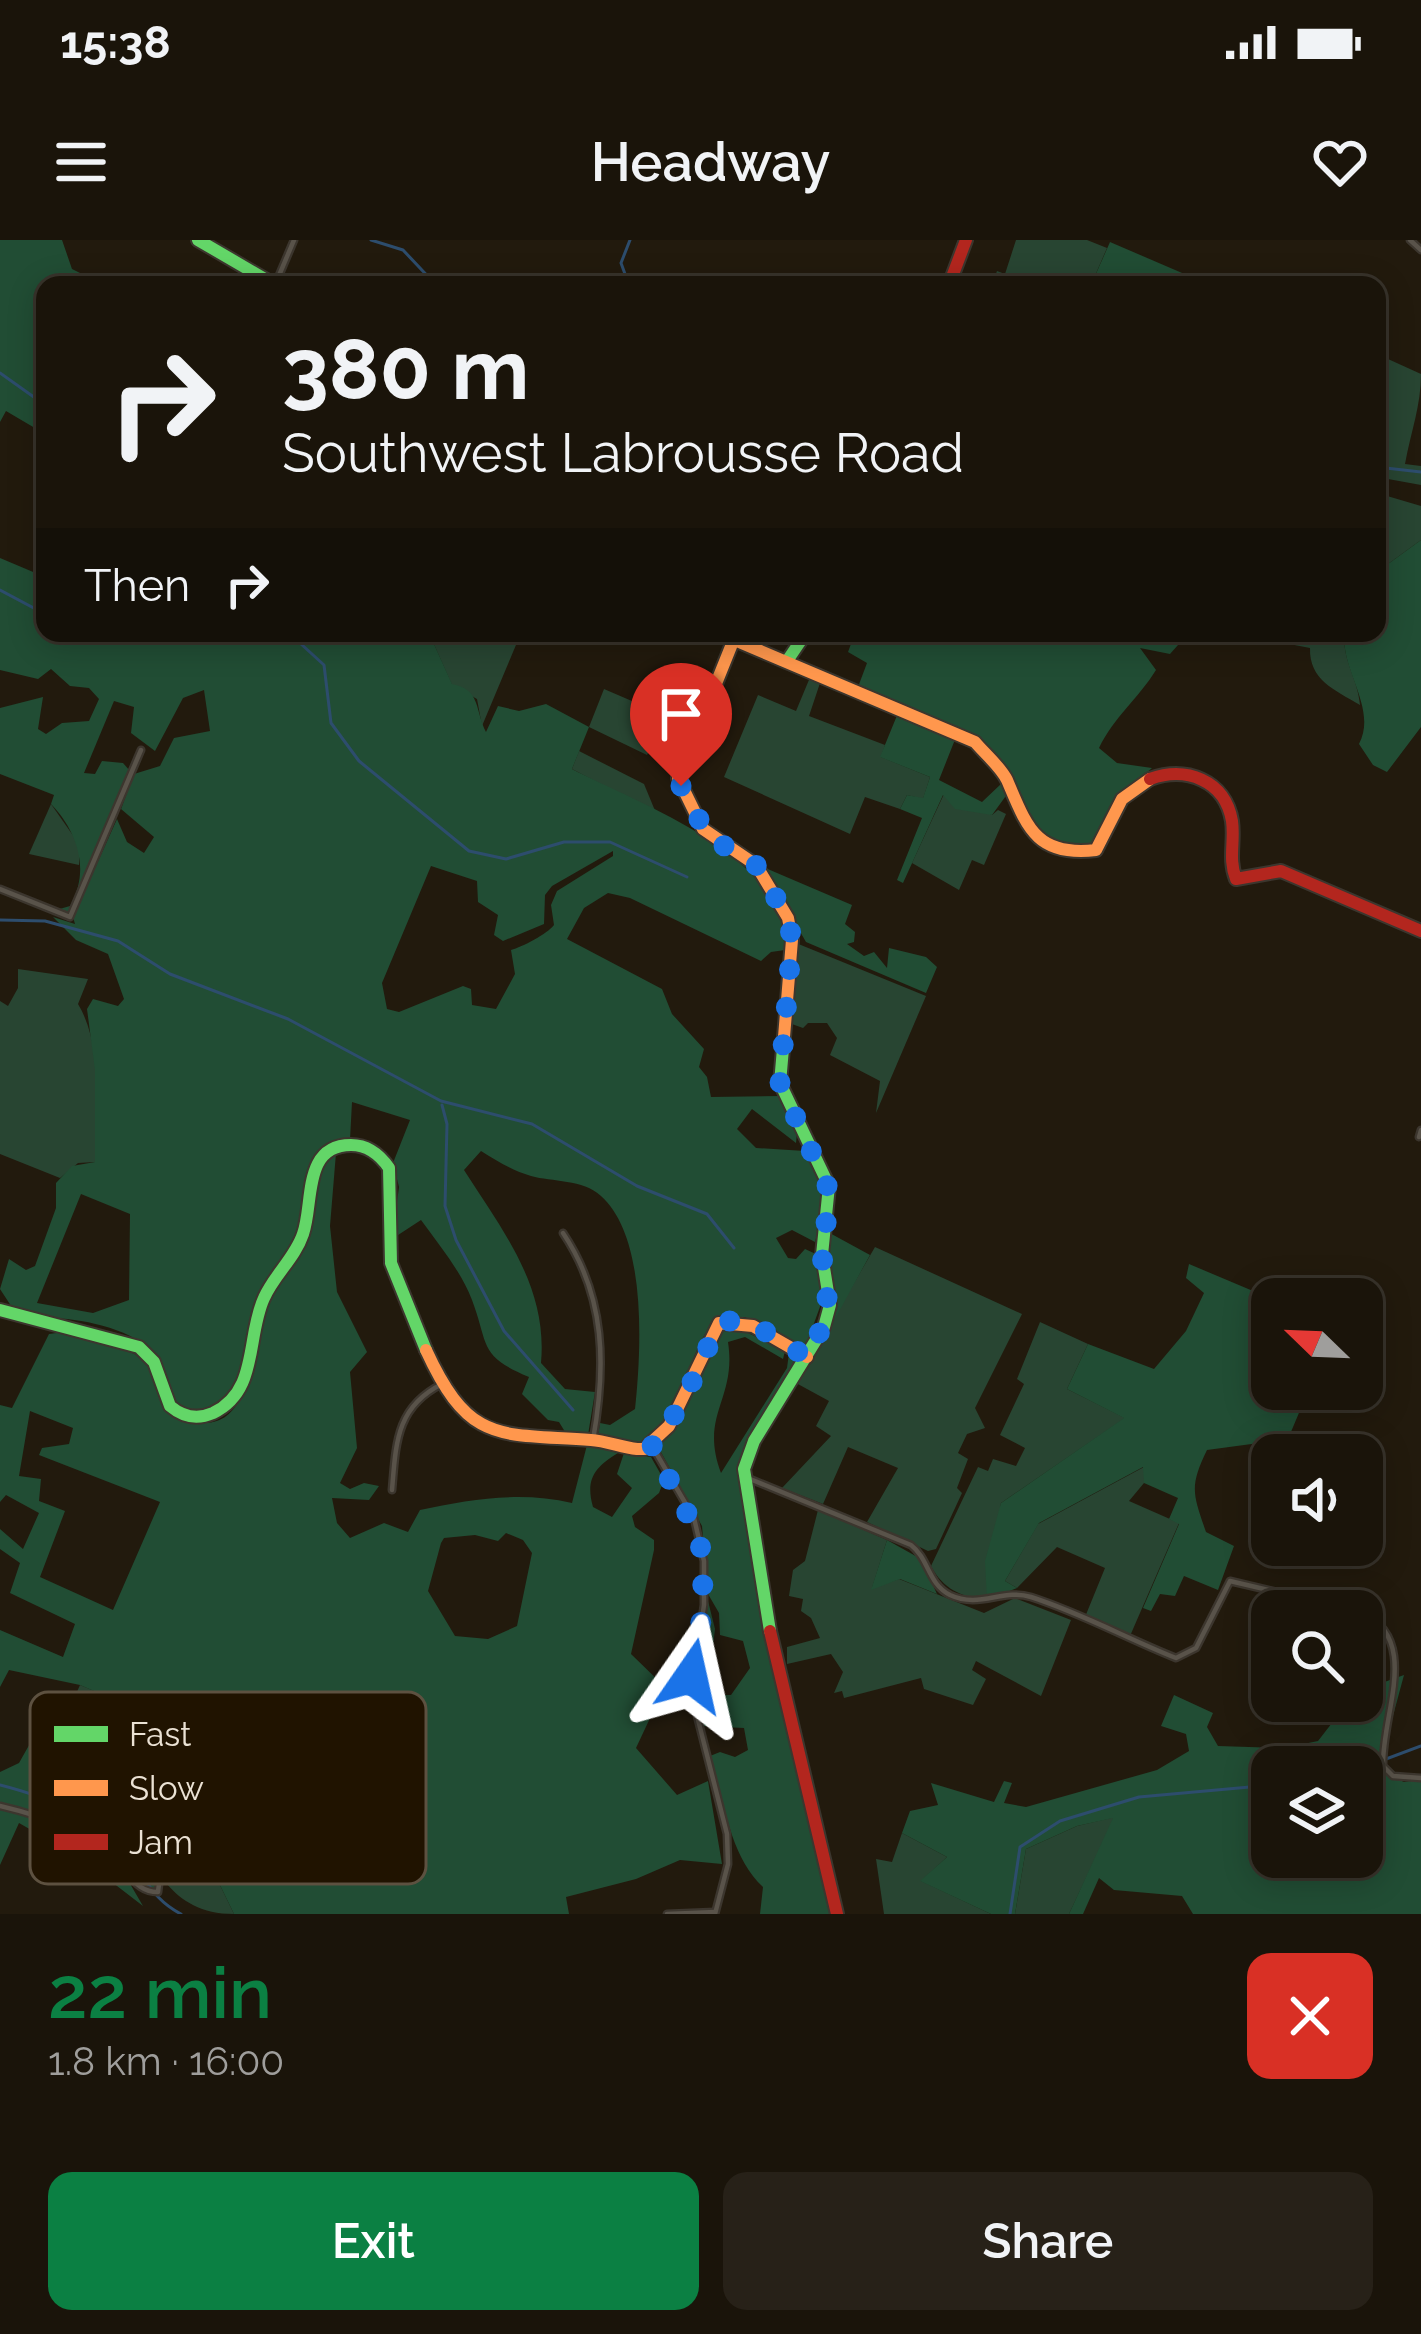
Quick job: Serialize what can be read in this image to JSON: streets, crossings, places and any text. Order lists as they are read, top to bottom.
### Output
{
  "legend": ["Fast", "Slow", "Jam"],
  "north": "top left",
  "page": {
    "status": "15:38",
    "header": "Headway",
    "turn": ["380 m", "Southwest Labrousse Road"],
    "then": "Then",
    "heading": ["22 min", "1.8 km · 16:00"],
    "buttons": ["Exit", "Share"]
  }
}
